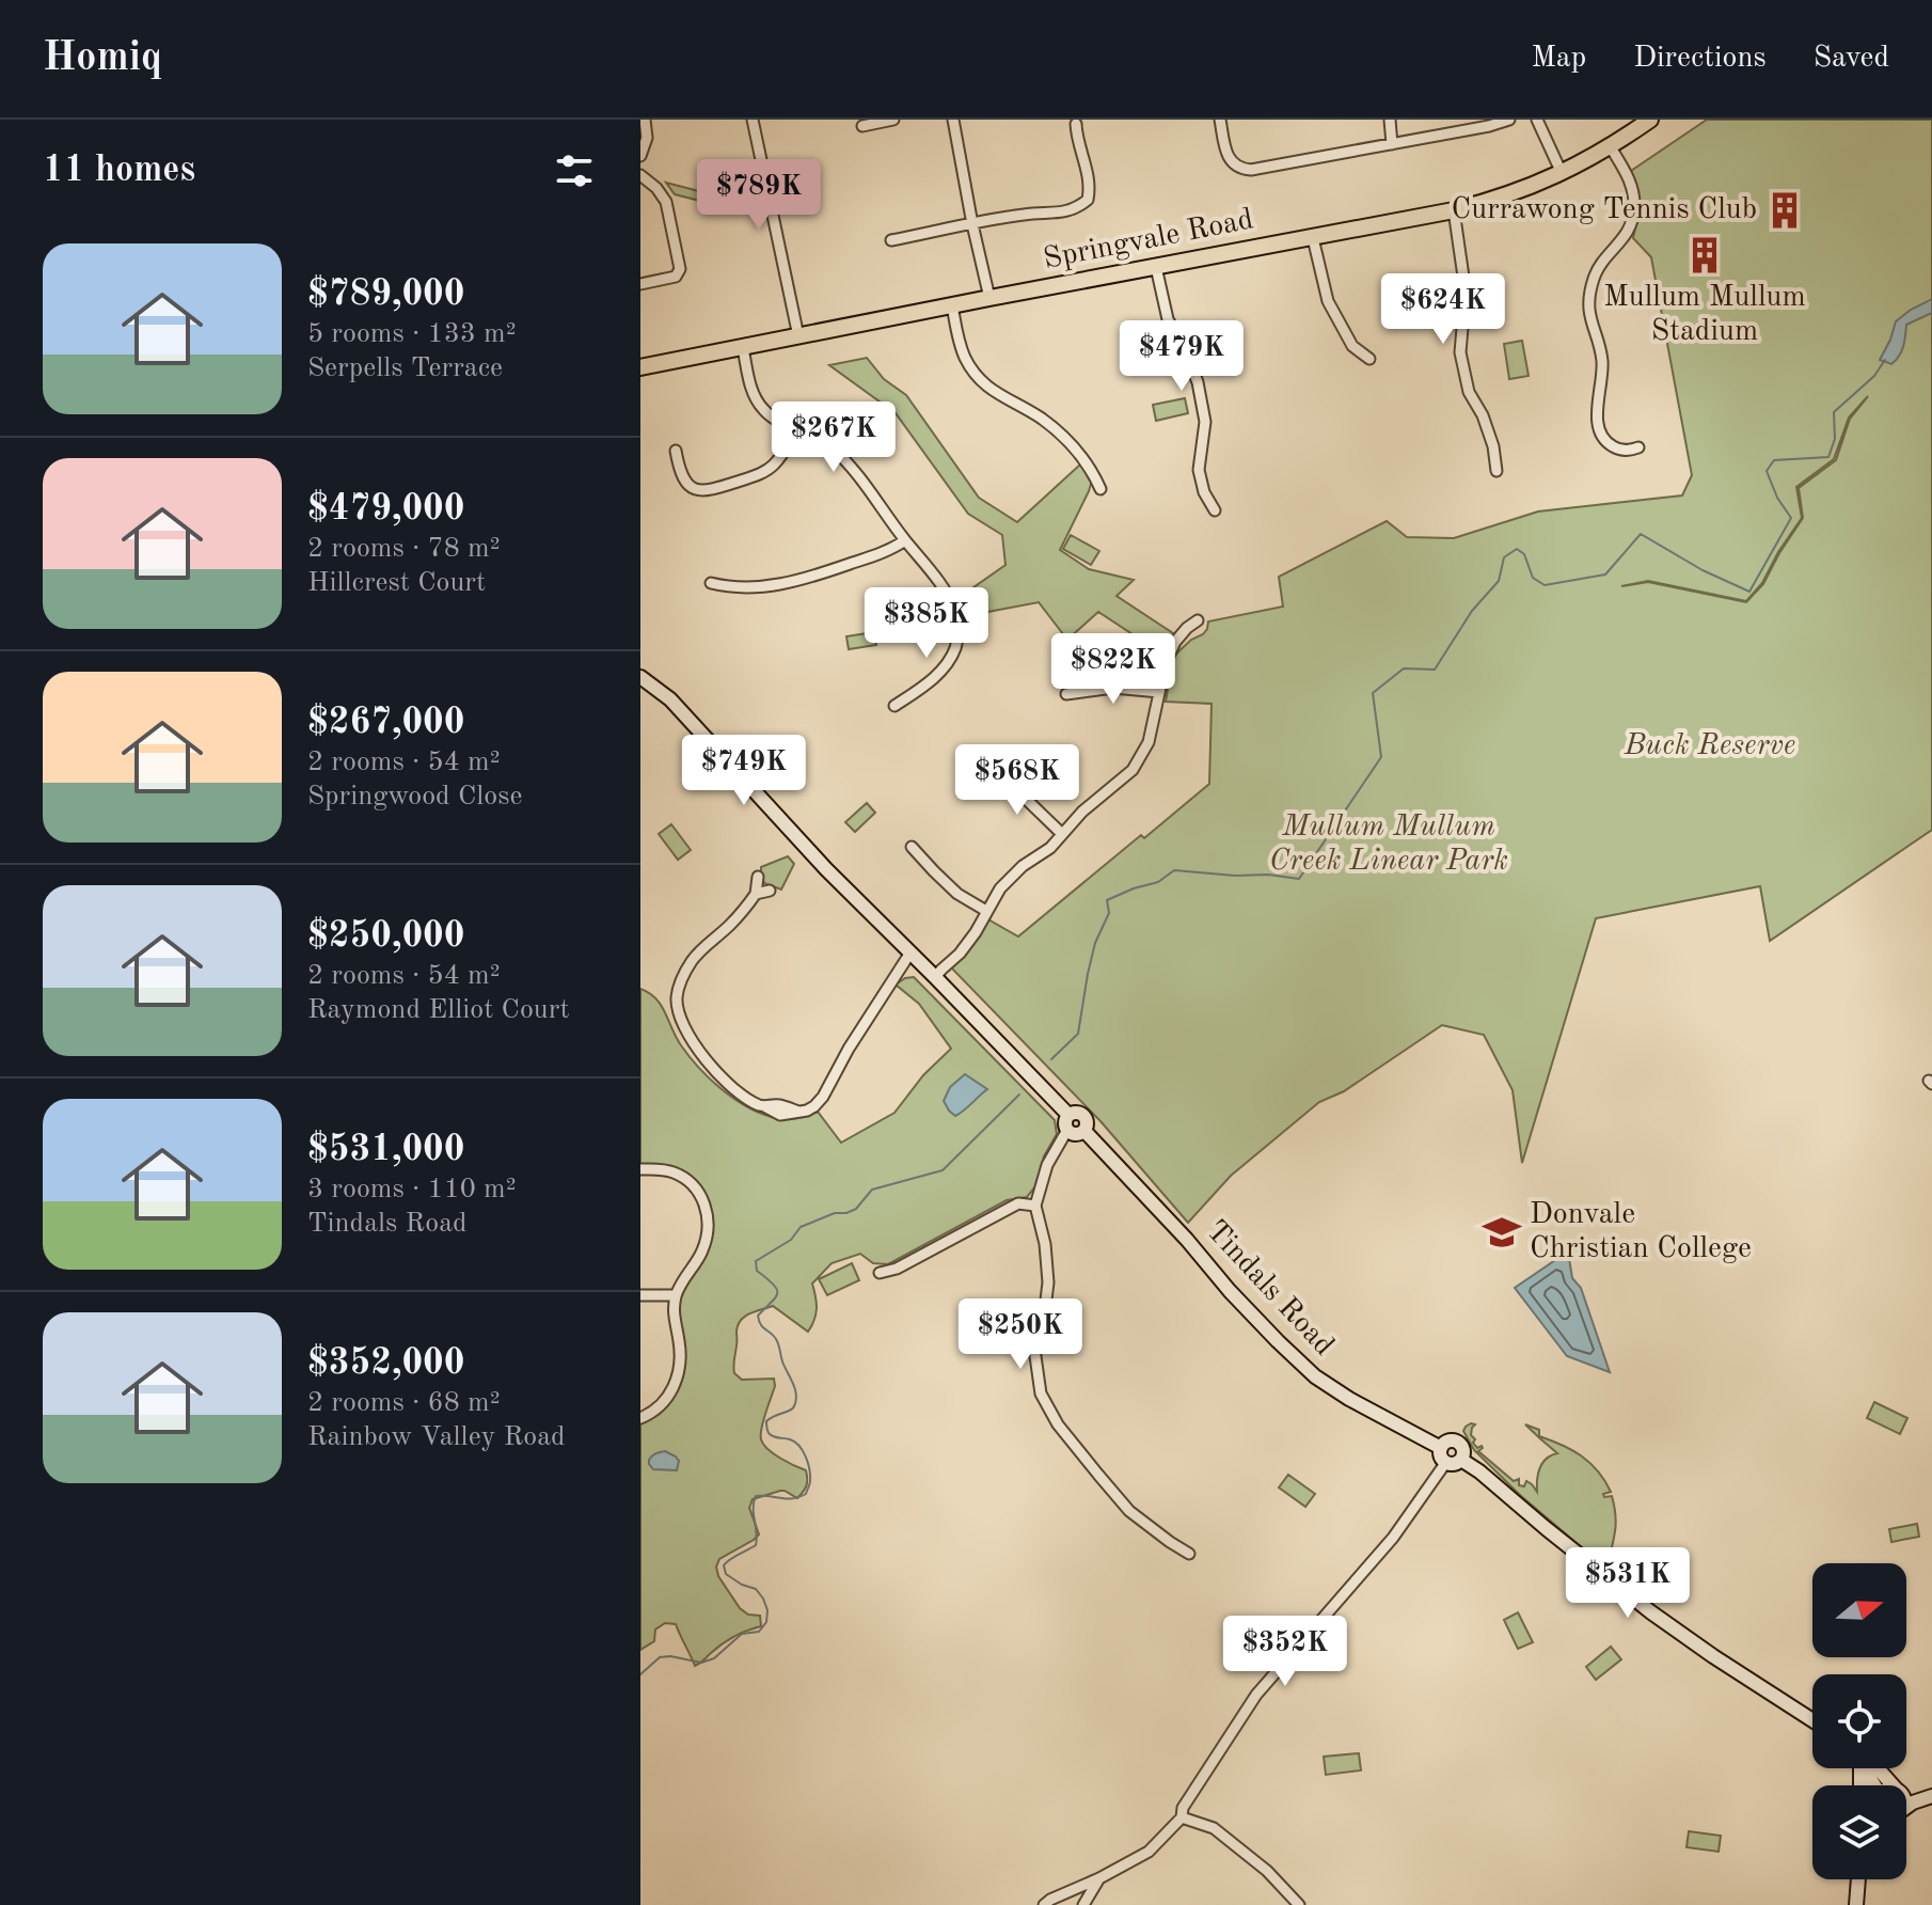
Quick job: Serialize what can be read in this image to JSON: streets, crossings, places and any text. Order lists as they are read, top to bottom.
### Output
{
  "streets": {
    "main road": ["Springvale Road", "Tindals Road"]
  },
  "parks": ["Buck Reserve", "Mullum Mullum Creek Linear Park"],
  "places": {
    "building": ["Currawong Tennis Club", "Mullum Mullum Stadium"],
    "school or university": ["Donvale Christian College"]
  },
  "north": "right",
  "page": {
    "header": "Homiq",
    "nav": ["Map", "Directions", "Saved"],
    "heading": "11 homes",
    "price": [
      "$789K",
      "$624K",
      "$479K",
      "$267K",
      "$385K",
      "$822K",
      "$749K",
      "$568K",
      "$250K",
      "$531K",
      "$352K"
    ],
    "list": [
      {
        "name": "$789,000",
        "note": "5 rooms · 133 m² · Serpells Terrace"
      },
      {
        "name": "$479,000",
        "note": "2 rooms · 78 m² · Hillcrest Court"
      },
      {
        "name": "$267,000",
        "note": "2 rooms · 54 m² · Springwood Close"
      },
      {
        "name": "$250,000",
        "note": "2 rooms · 54 m² · Raymond Elliot Court"
      },
      {
        "name": "$531,000",
        "note": "3 rooms · 110 m² · Tindals Road"
      },
      {
        "name": "$352,000",
        "note": "2 rooms · 68 m² · Rainbow Valley Road"
      }
    ]
  }
}
